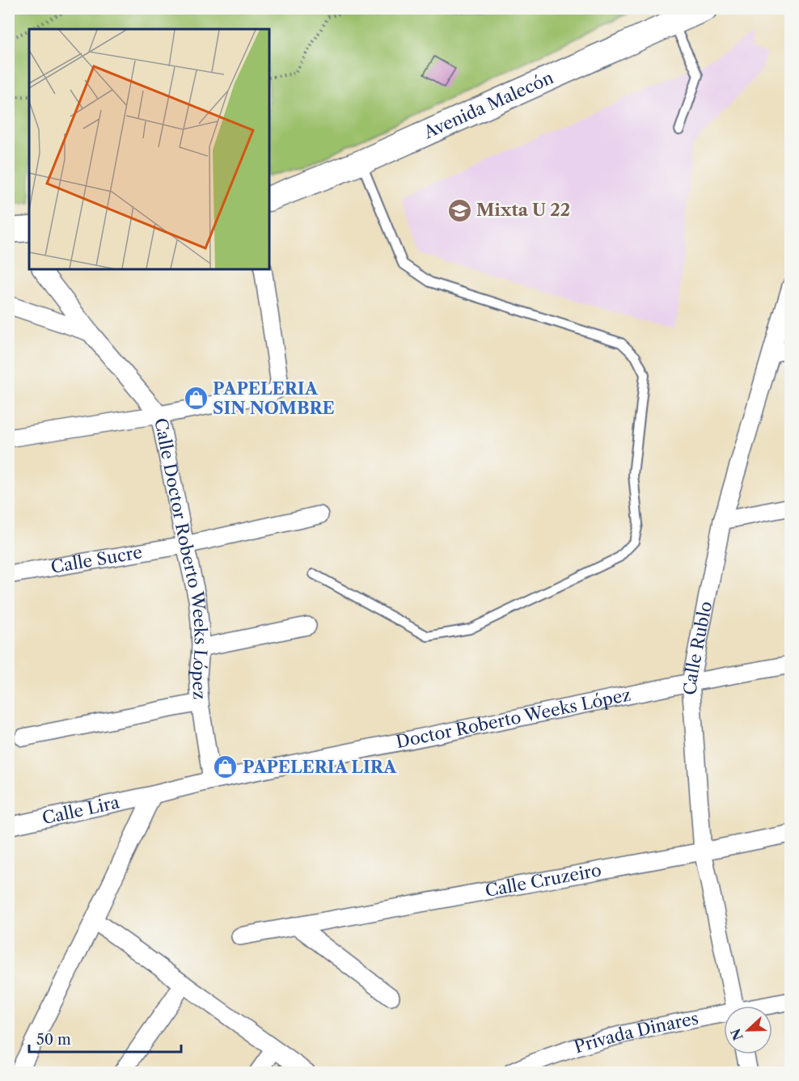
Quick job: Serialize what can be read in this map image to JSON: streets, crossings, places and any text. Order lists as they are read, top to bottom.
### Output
{
  "streets": {
    "main road": ["Avenida Malecón"],
    "street": [
      "Calle Doctor Roberto Weeks López",
      "Calle Sucre",
      "Calle Rublo",
      "Doctor Roberto Weeks López",
      "Calle Lira",
      "Calle Cruzeiro",
      "Privada Dinares"
    ]
  },
  "crossings": [
    ["Calle Doctor Roberto Weeks López", "Calle Sucre"],
    ["Calle Doctor Roberto Weeks López", "Doctor Roberto Weeks López"],
    ["Calle Rublo", "Doctor Roberto Weeks López"],
    ["Calle Rublo", "Calle Cruzeiro"],
    ["Doctor Roberto Weeks López", "Calle Lira"]
  ],
  "places": {
    "school or university": ["Mixta U 22"],
    "shop": ["PAPELERIA SIN NOMBRE", "PAPELERIA LIRA"]
  },
  "scale_bar": "50 m",
  "north": "left"
}
